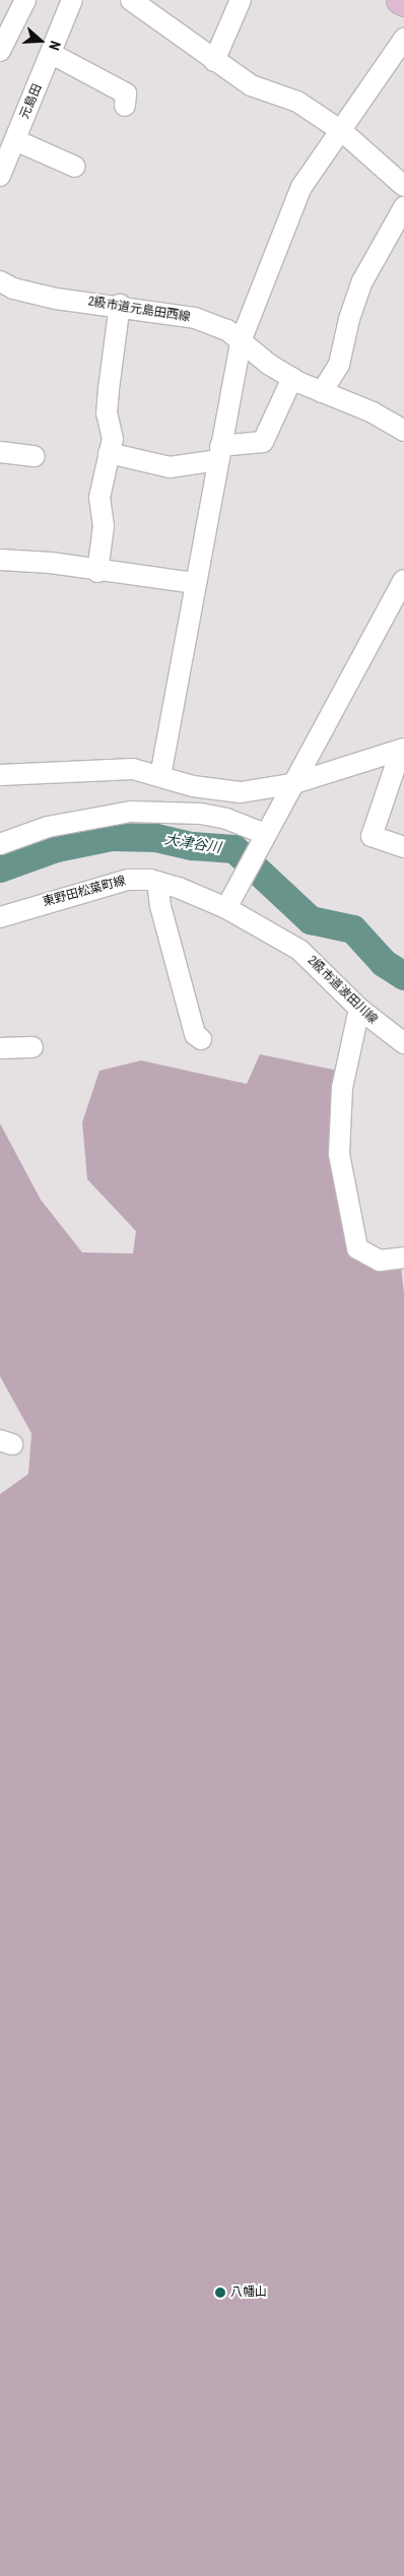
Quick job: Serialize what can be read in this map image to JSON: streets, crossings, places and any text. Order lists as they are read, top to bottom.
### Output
{
  "streets": {
    "street": [
      "元島田",
      "2級市道元島田西線",
      "東野田松葉町線",
      "2級市道波田川線"
    ]
  },
  "crossings": [
    ["東野田松葉町線", "2級市道波田川線"]
  ],
  "water": ["大津谷川"],
  "places": ["八幡山"],
  "north": "right"
}
